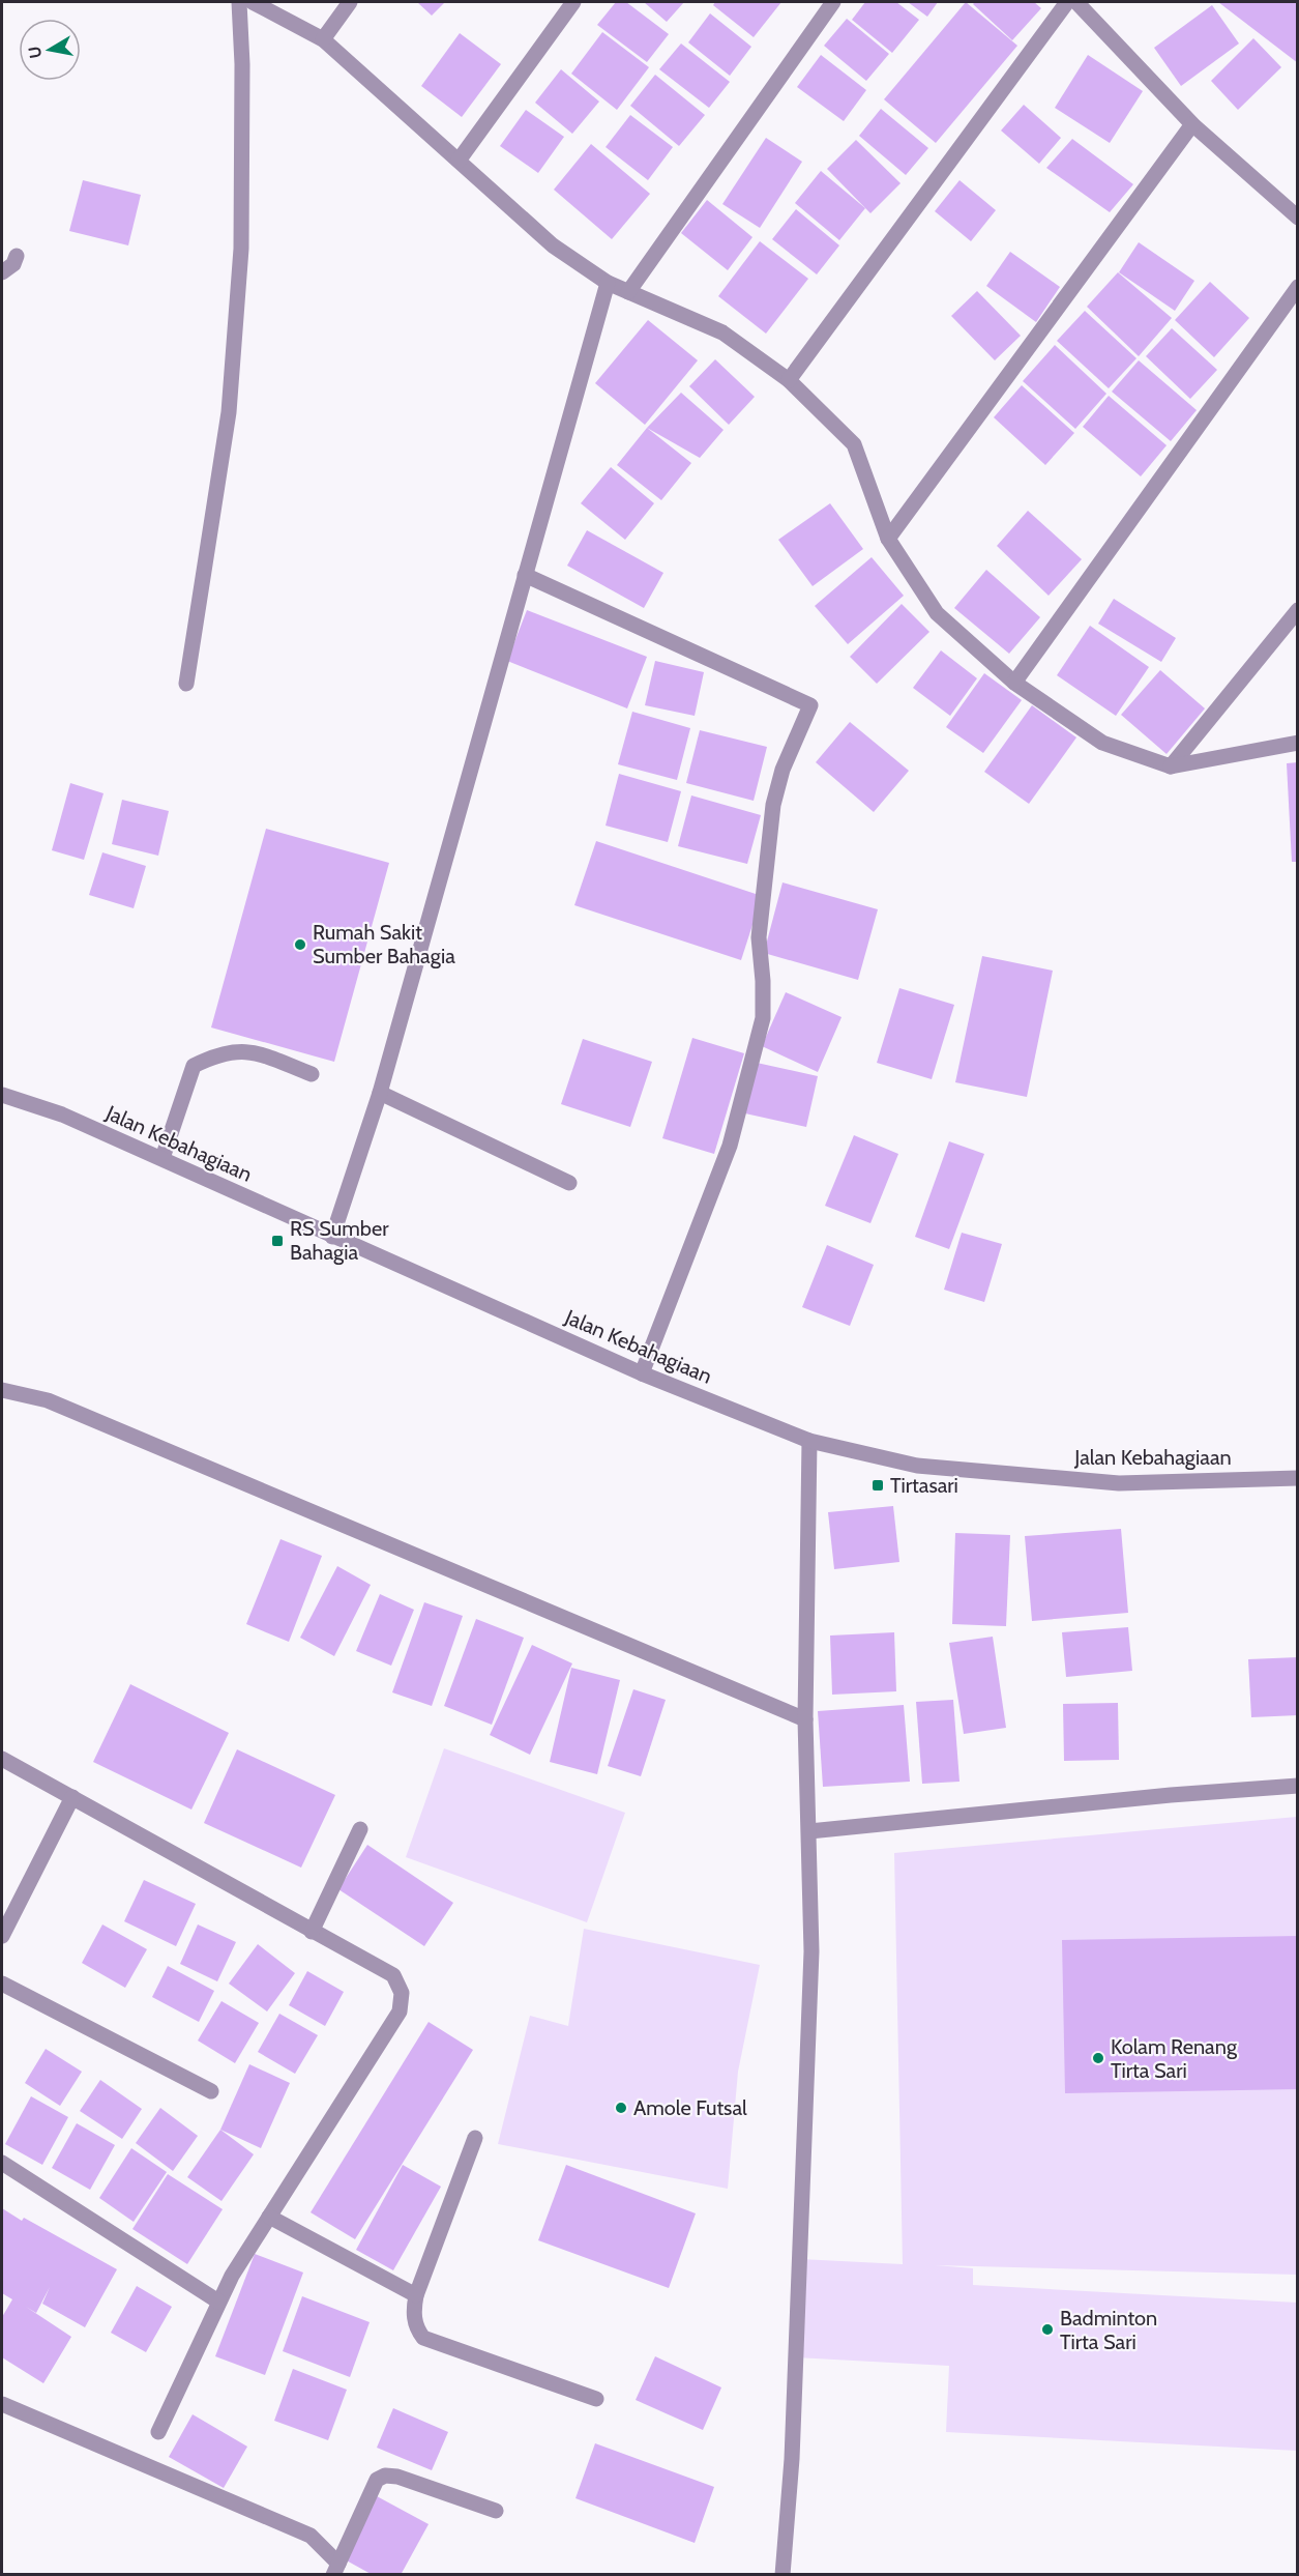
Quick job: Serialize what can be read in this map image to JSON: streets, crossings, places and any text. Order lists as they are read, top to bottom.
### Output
{
  "streets": {
    "street": ["Jalan Kebahagiaan"]
  },
  "places": {
    "other": [
      "Rumah Sakit Sumber Bahagia",
      "Kolam Renang Tirta Sari",
      "Amole Futsal",
      "Badminton Tirta Sari"
    ],
    "transit": ["RS Sumber Bahagia", "Tirtasari"]
  },
  "north": "left"
}
